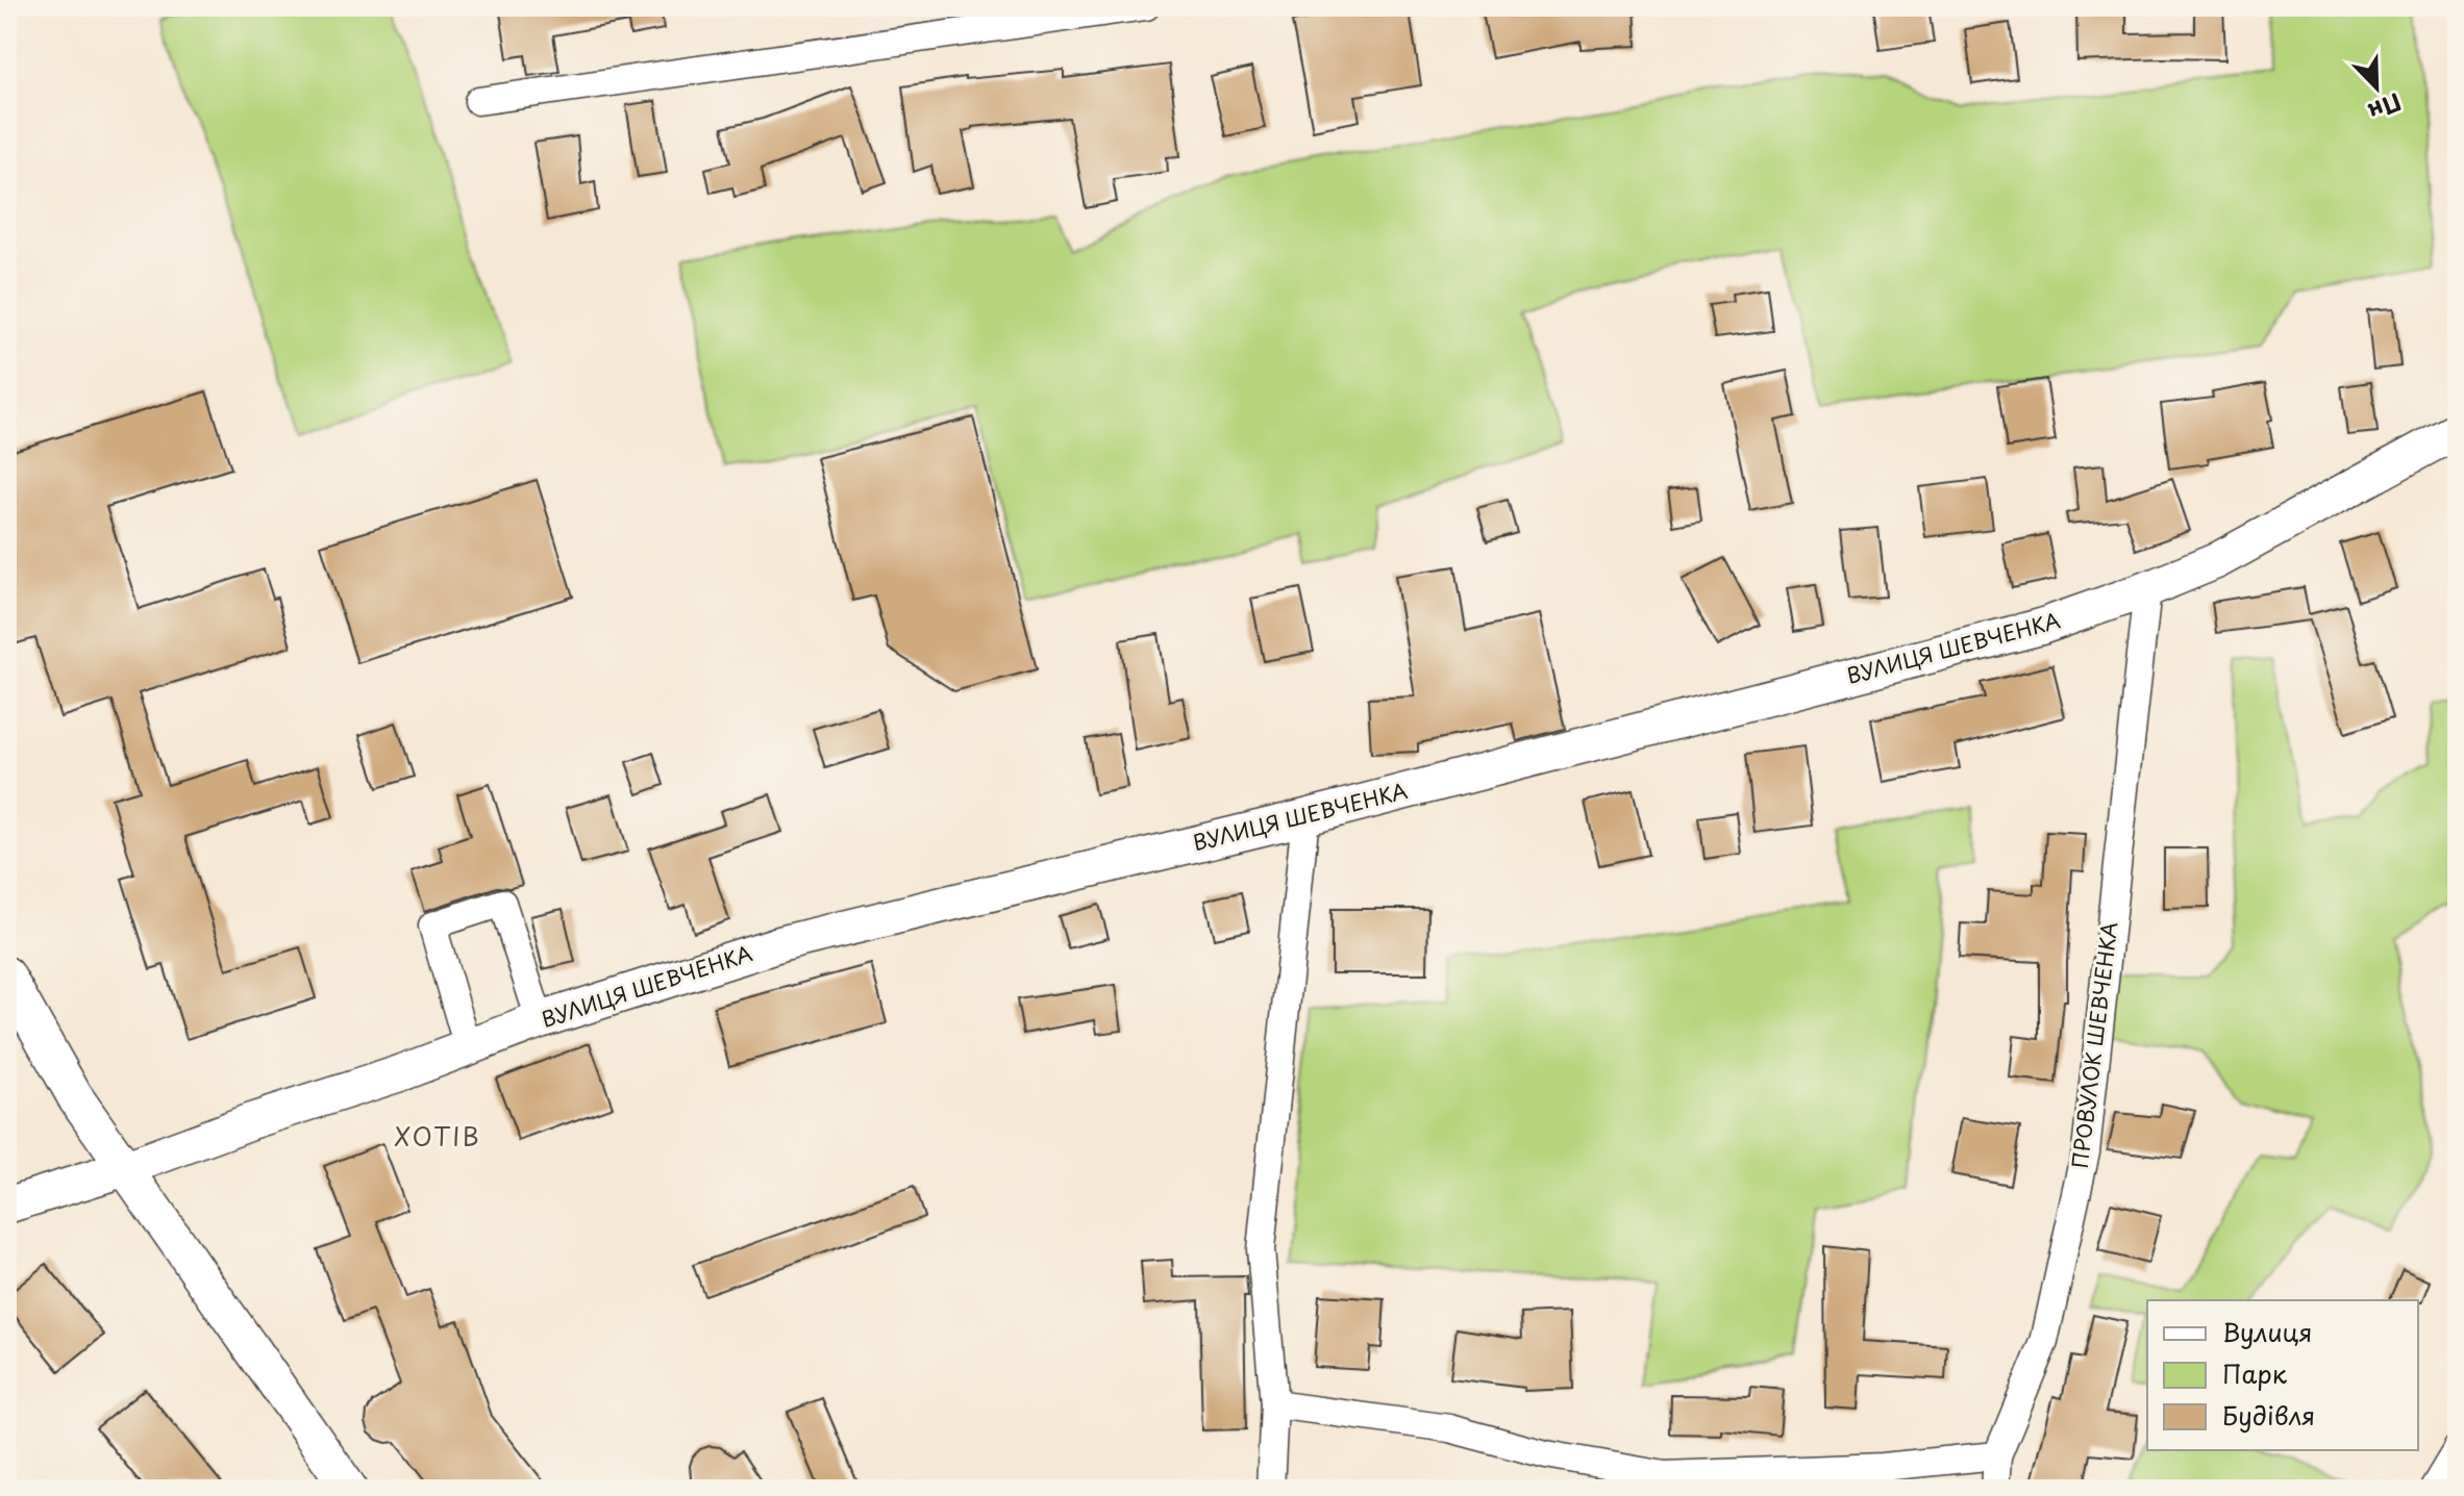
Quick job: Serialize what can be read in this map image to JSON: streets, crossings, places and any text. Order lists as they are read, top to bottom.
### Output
{
  "streets": {
    "street": ["ВУЛИЦЯ ШЕВЧЕНКА", "ПРОВУЛОК ШЕВЧЕНКА"]
  },
  "crossings": [
    ["ВУЛИЦЯ ШЕВЧЕНКА", "ПРОВУЛОК ШЕВЧЕНКА"]
  ],
  "districts": ["ХОТІВ"],
  "legend": ["Вулиця", "Парк", "Будівля"],
  "north": "bottom right"
}
